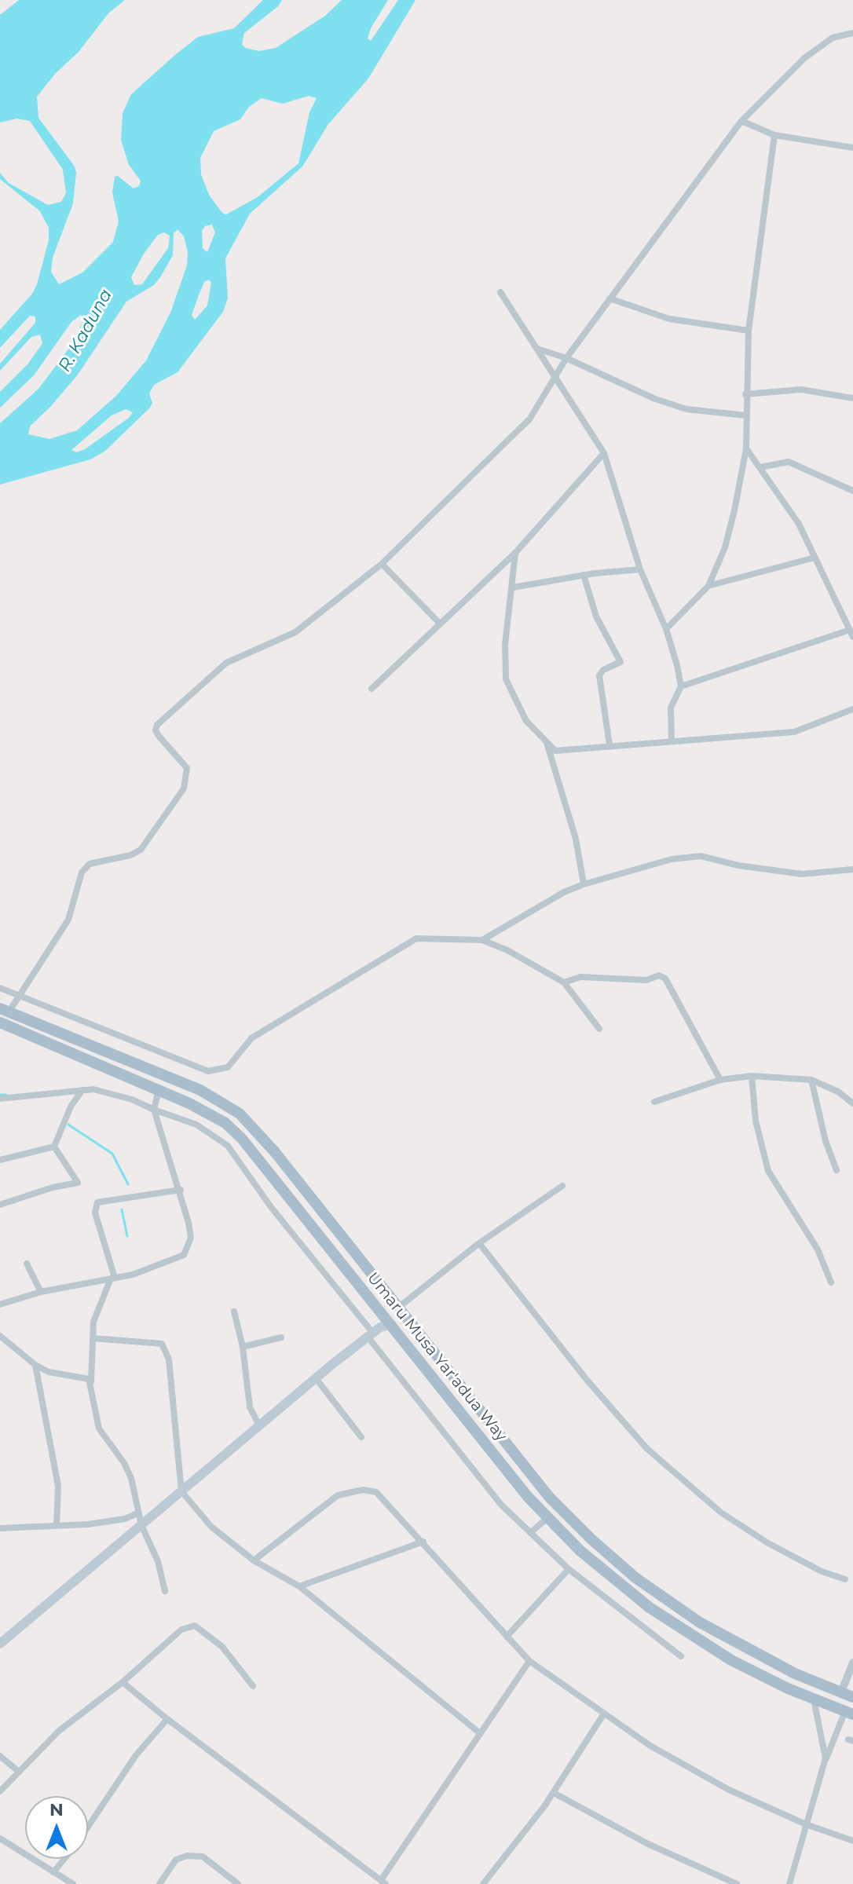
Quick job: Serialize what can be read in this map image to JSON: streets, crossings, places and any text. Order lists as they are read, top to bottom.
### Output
{
  "streets": {
    "main road": ["Umaru Musa Yar'adua Way"]
  },
  "water": ["R. Kaduna"],
  "north": "top"
}
